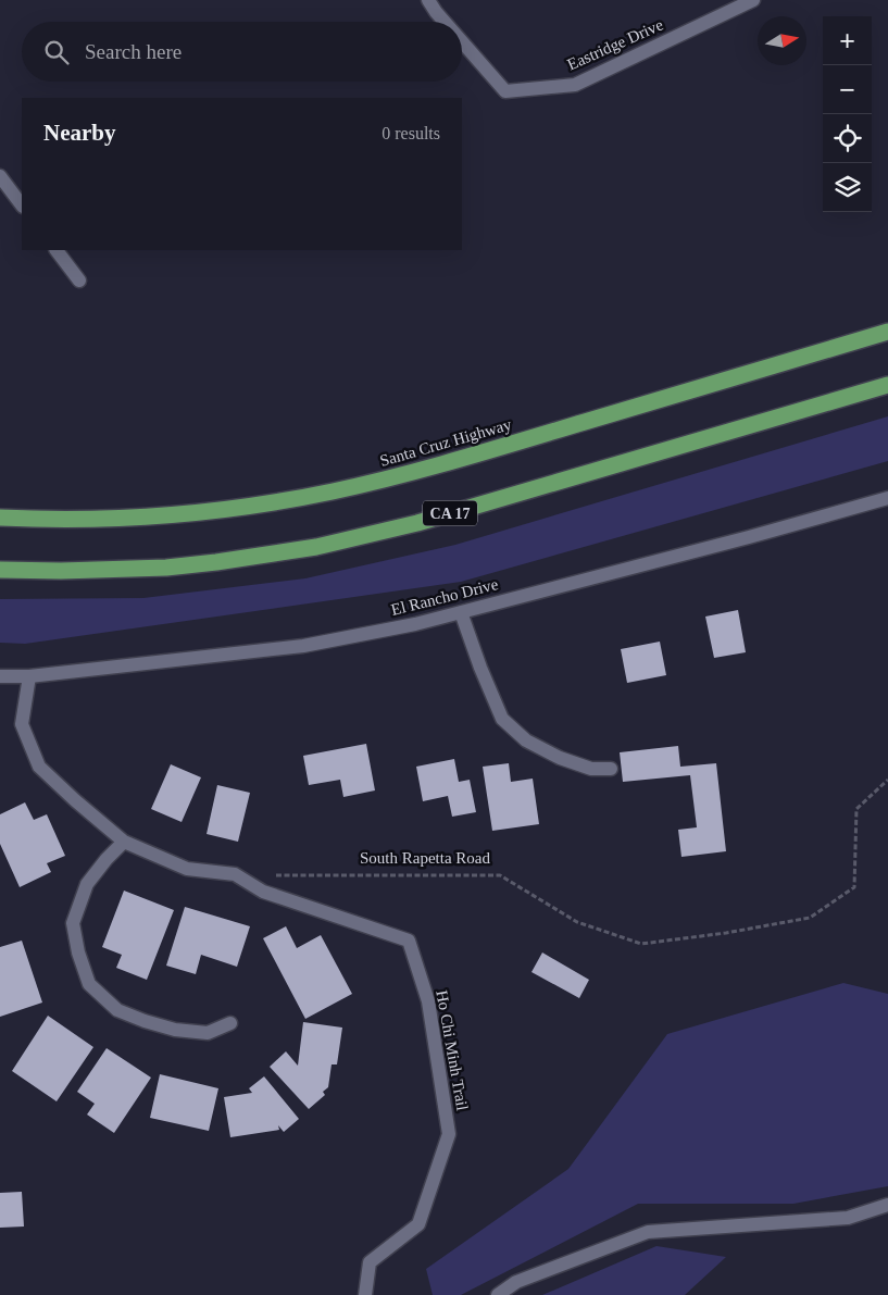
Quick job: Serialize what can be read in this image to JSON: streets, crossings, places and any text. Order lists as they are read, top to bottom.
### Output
{
  "streets": {
    "highway": ["Santa Cruz Highway", "CA 17"],
    "street": ["Eastridge Drive", "El Rancho Drive", "Ho Chi Minh Trail"],
    "path": ["South Rapetta Road"]
  },
  "crossings": [
    ["South Rapetta Road", "Ho Chi Minh Trail"]
  ],
  "north": "right",
  "page": {
    "map_buttons": ["+", "−"],
    "search": "Search here",
    "heading": ["Nearby", "0 results"]
  }
}
